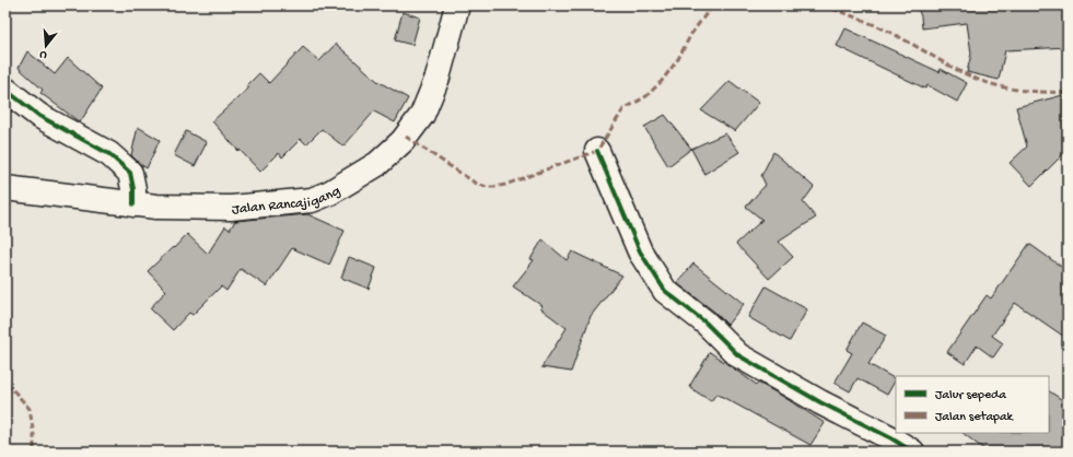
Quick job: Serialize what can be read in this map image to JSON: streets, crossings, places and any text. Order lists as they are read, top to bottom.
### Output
{
  "streets": {
    "street": ["Jalan Rancajigang"]
  },
  "legend": ["Jalur sepeda", "Jalan setapak"],
  "north": "bottom"
}
